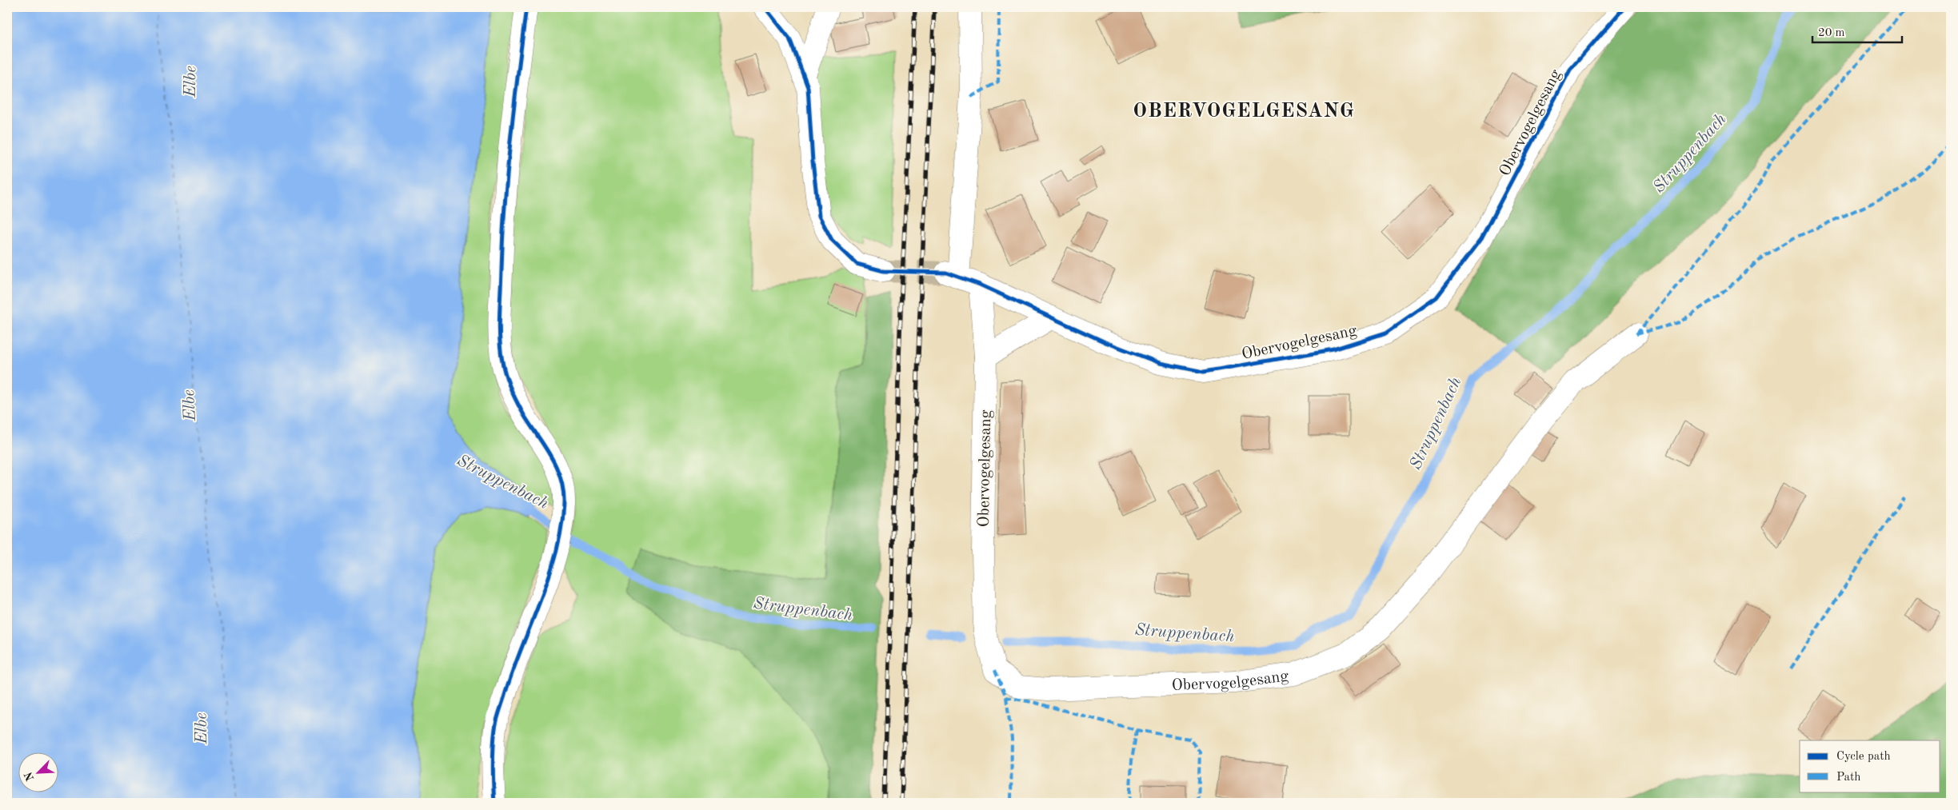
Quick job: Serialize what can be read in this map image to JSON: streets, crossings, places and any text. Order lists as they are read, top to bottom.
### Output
{
  "streets": {
    "street": ["Obervogelgesang"]
  },
  "districts": ["OBERVOGELGESANG"],
  "water": ["Elbe", "Struppenbach"],
  "legend": ["Cycle path", "Path"],
  "scale_bar": "20 m",
  "north": "bottom left"
}
